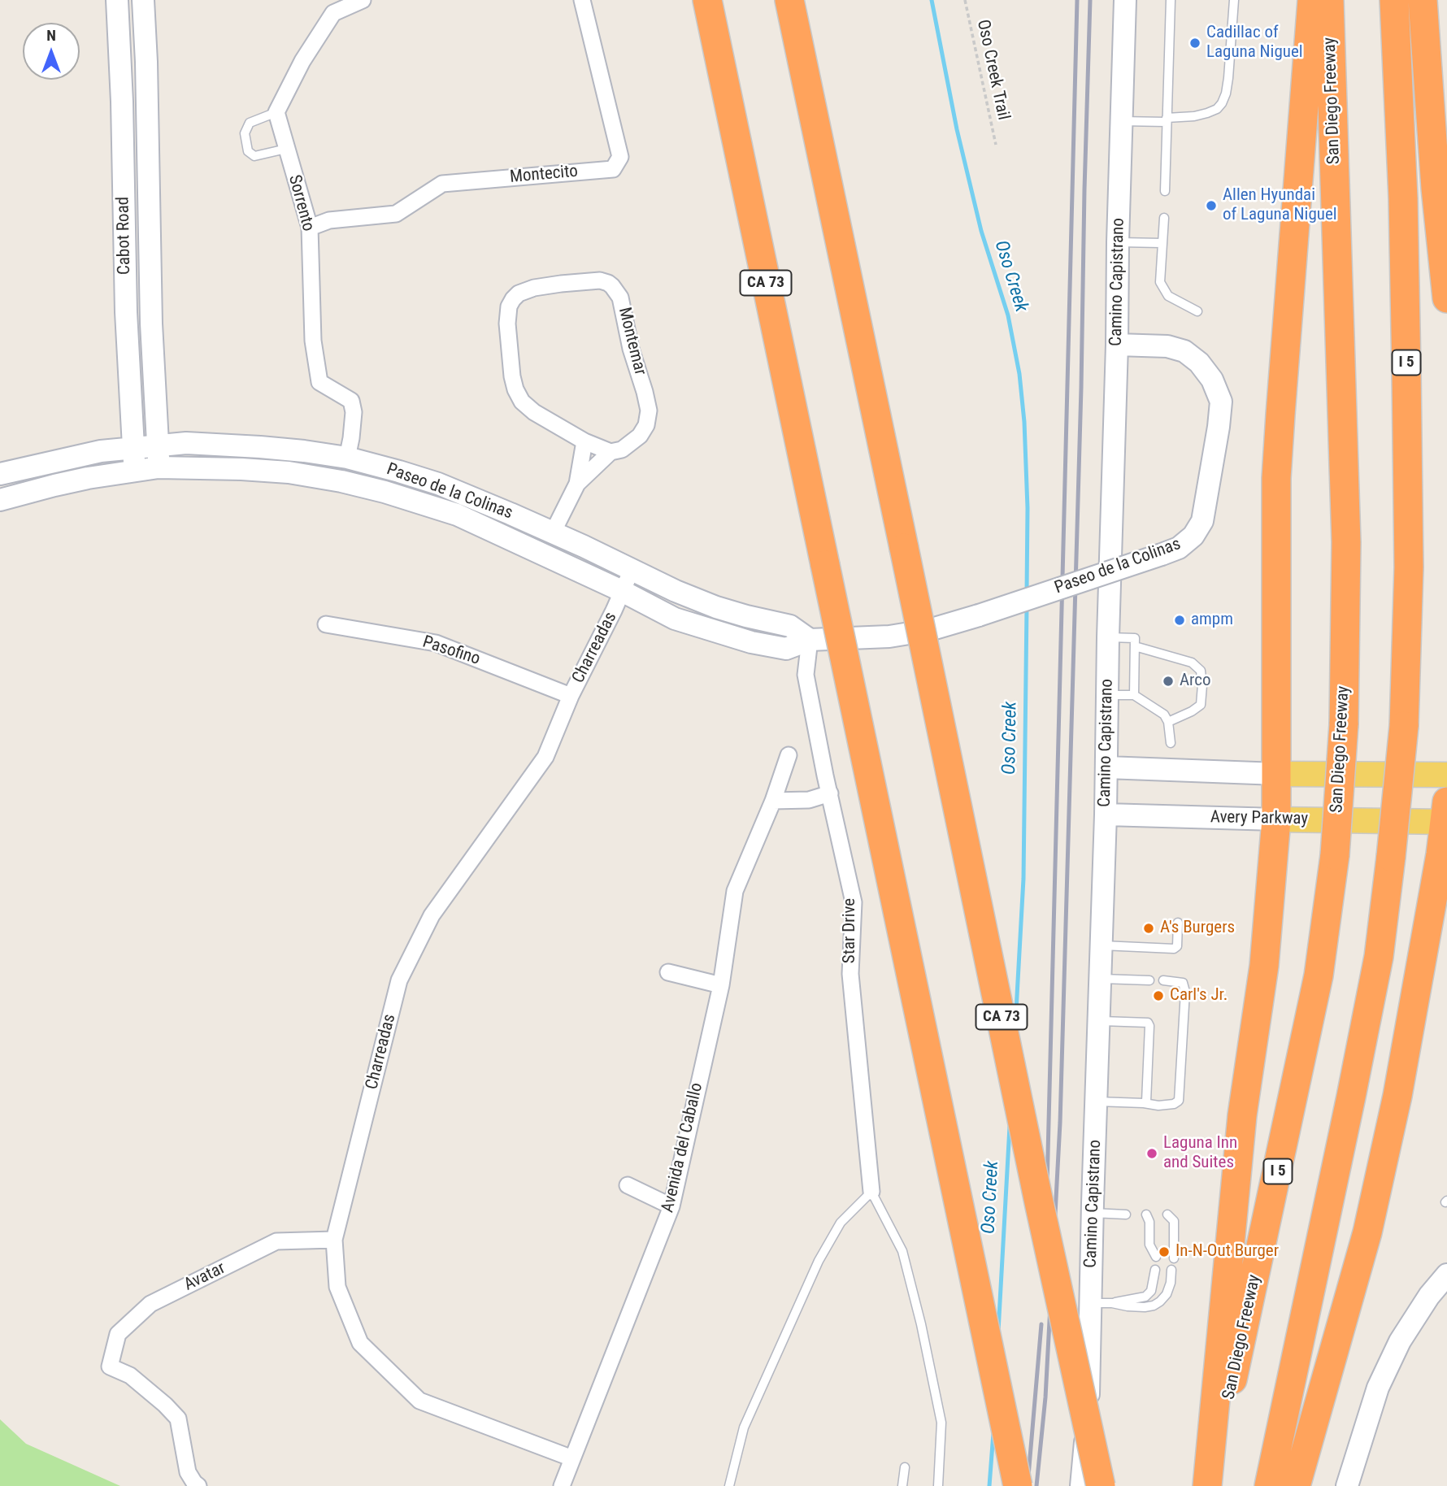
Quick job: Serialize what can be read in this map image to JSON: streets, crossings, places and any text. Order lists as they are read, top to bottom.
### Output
{
  "streets": {
    "highway": ["San Diego Freeway", "CA 73", "I 5"],
    "main road": [
      "Cabot Road",
      "Camino Capistrano",
      "Paseo de la Colinas",
      "Avery Parkway"
    ],
    "street": [
      "Montecito",
      "Sorrento",
      "Montemar",
      "Charreadas",
      "Pasofino",
      "Star Drive",
      "Avenida del Caballo",
      "Avatar"
    ],
    "path": ["Oso Creek Trail"]
  },
  "crossings": [
    ["Montecito", "Sorrento"],
    ["Sorrento", "Paseo de la Colinas"],
    ["Cabot Road", "Paseo de la Colinas"],
    ["Camino Capistrano", "Paseo de la Colinas"],
    ["Camino Capistrano", "Avery Parkway"],
    ["Paseo de la Colinas", "Charreadas"],
    ["Paseo de la Colinas", "Star Drive"],
    ["Charreadas", "Pasofino"],
    ["Charreadas", "Avenida del Caballo"],
    ["Charreadas", "Avatar"]
  ],
  "water": ["Oso Creek"],
  "places": [
    "Cadillac of Laguna Niguel",
    "Allen Hyundai of Laguna Niguel",
    "ampm",
    "Arco",
    "A's Burgers",
    "Carl's Jr.",
    "Laguna Inn and Suites",
    "In-N-Out Burger"
  ],
  "north": "top"
}
